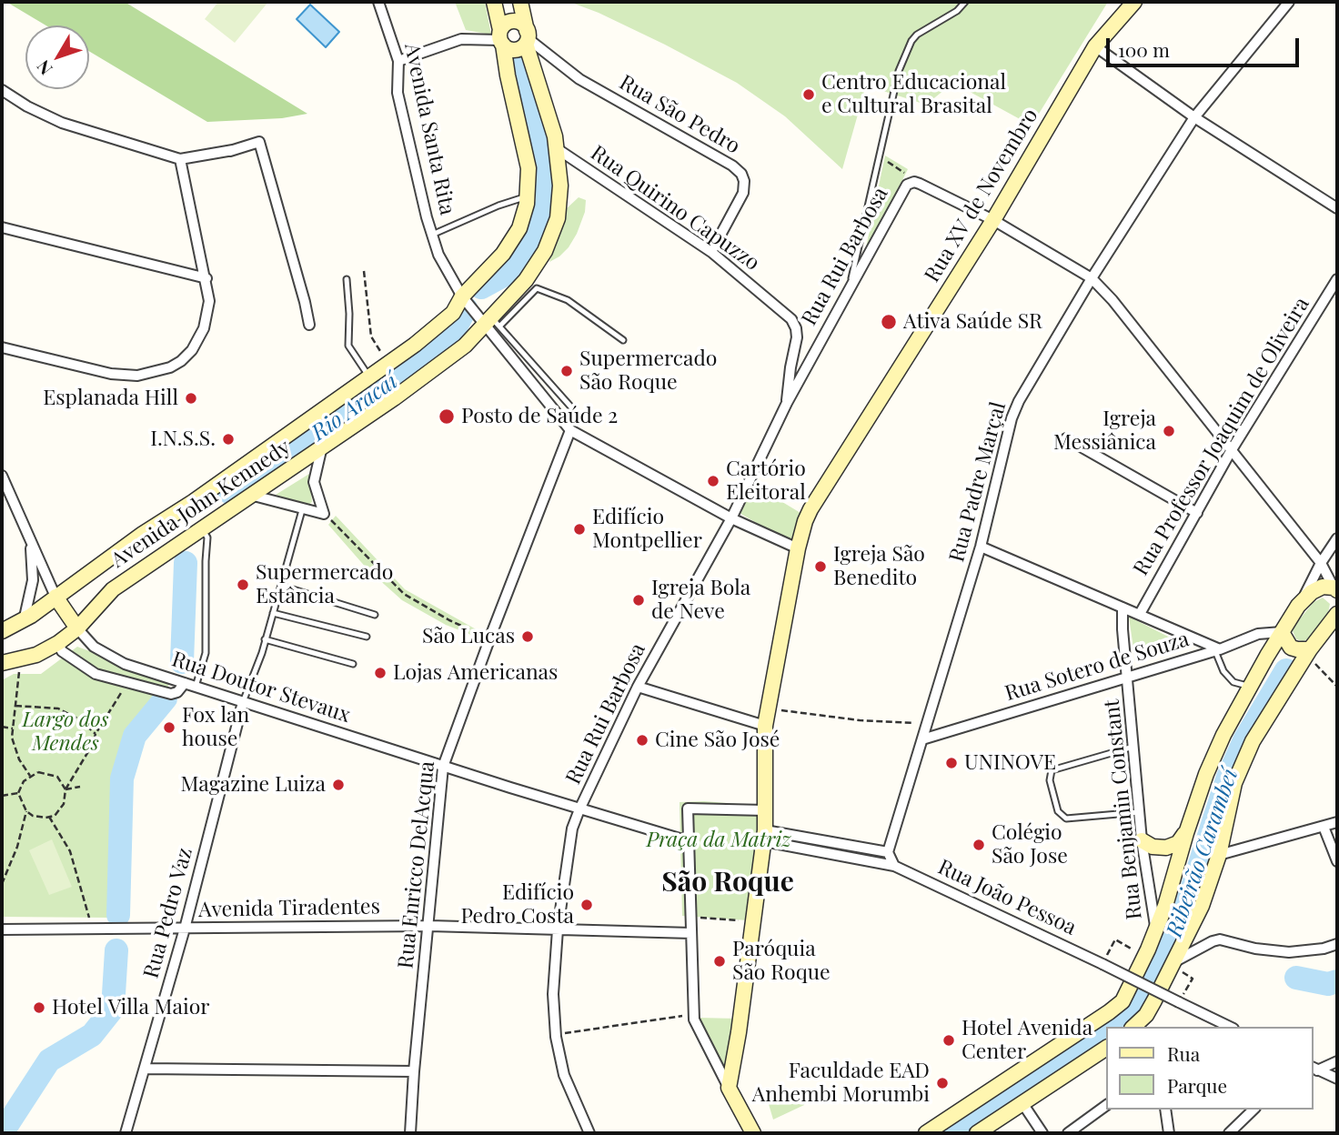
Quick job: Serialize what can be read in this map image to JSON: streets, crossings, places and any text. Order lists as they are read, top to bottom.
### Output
{
  "streets": {
    "main road": ["Rua XV de Novembro", "Avenida John Kennedy"],
    "street": [
      "Rua São Pedro",
      "Avenida Santa Rita",
      "Rua Quirino Capuzzo",
      "Rua Rui Barbosa",
      "Rua Professor Joaquim de Oliveira",
      "Rua Padre Marçal",
      "Rua Sotero de Souza",
      "Rua Doutor Stevaux",
      "Rua Benjamin Constant",
      "Rua Enricco DelAcqua",
      "Rua João Pessoa",
      "Avenida Tiradentes",
      "Rua Pedro Vaz"
    ]
  },
  "crossings": [
    ["Rua São Pedro", "Rua Quirino Capuzzo"],
    ["Rua São Pedro", "Avenida John Kennedy"],
    ["Avenida Santa Rita", "Avenida John Kennedy"],
    ["Avenida Santa Rita", "Rua Enricco DelAcqua"],
    ["Rua XV de Novembro", "Rua João Pessoa"],
    ["Rua Quirino Capuzzo", "Rua Rui Barbosa"],
    ["Rua Quirino Capuzzo", "Avenida John Kennedy"],
    ["Rua Rui Barbosa", "Rua Doutor Stevaux"],
    ["Rua Rui Barbosa", "Avenida Tiradentes"],
    ["Rua Padre Marçal", "Rua Sotero de Souza"],
    ["Avenida John Kennedy", "Rua Doutor Stevaux"],
    ["Rua Sotero de Souza", "Rua Benjamin Constant"],
    ["Rua Doutor Stevaux", "Rua Enricco DelAcqua"],
    ["Rua Doutor Stevaux", "Rua Pedro Vaz"],
    ["Rua Enricco DelAcqua", "Avenida Tiradentes"],
    ["Avenida Tiradentes", "Rua Pedro Vaz"]
  ],
  "districts": ["São Roque"],
  "water": ["Rio Aracaí", "Ribeirão Carambeí"],
  "parks": ["Largo dos Mendes", "Praça da Matriz"],
  "places": [
    "Centro Educacional e Cultural Brasital",
    "Ativa Saúde SR",
    "Supermercado São Roque",
    "Esplanada Hill",
    "Posto de Saúde 2",
    "Igreja Messiânica",
    "I.N.S.S.",
    "Cartório Eleitoral",
    "Edifício Montpellier",
    "Igreja São Benedito",
    "Supermercado Estância",
    "Igreja Bola de Neve",
    "São Lucas",
    "Lojas Americanas",
    "Fox lan house",
    "Cine São José",
    "UNINOVE",
    "Magazine Luiza",
    "Colégio São Jose",
    "Edifício Pedro Costa",
    "Paróquia São Roque",
    "Hotel Villa Maior",
    "Hotel Avenida Center",
    "Faculdade EAD Anhembi Morumbi"
  ],
  "legend": ["Rua", "Parque"],
  "scale_bar": "100 m",
  "north": "bottom left"
}
